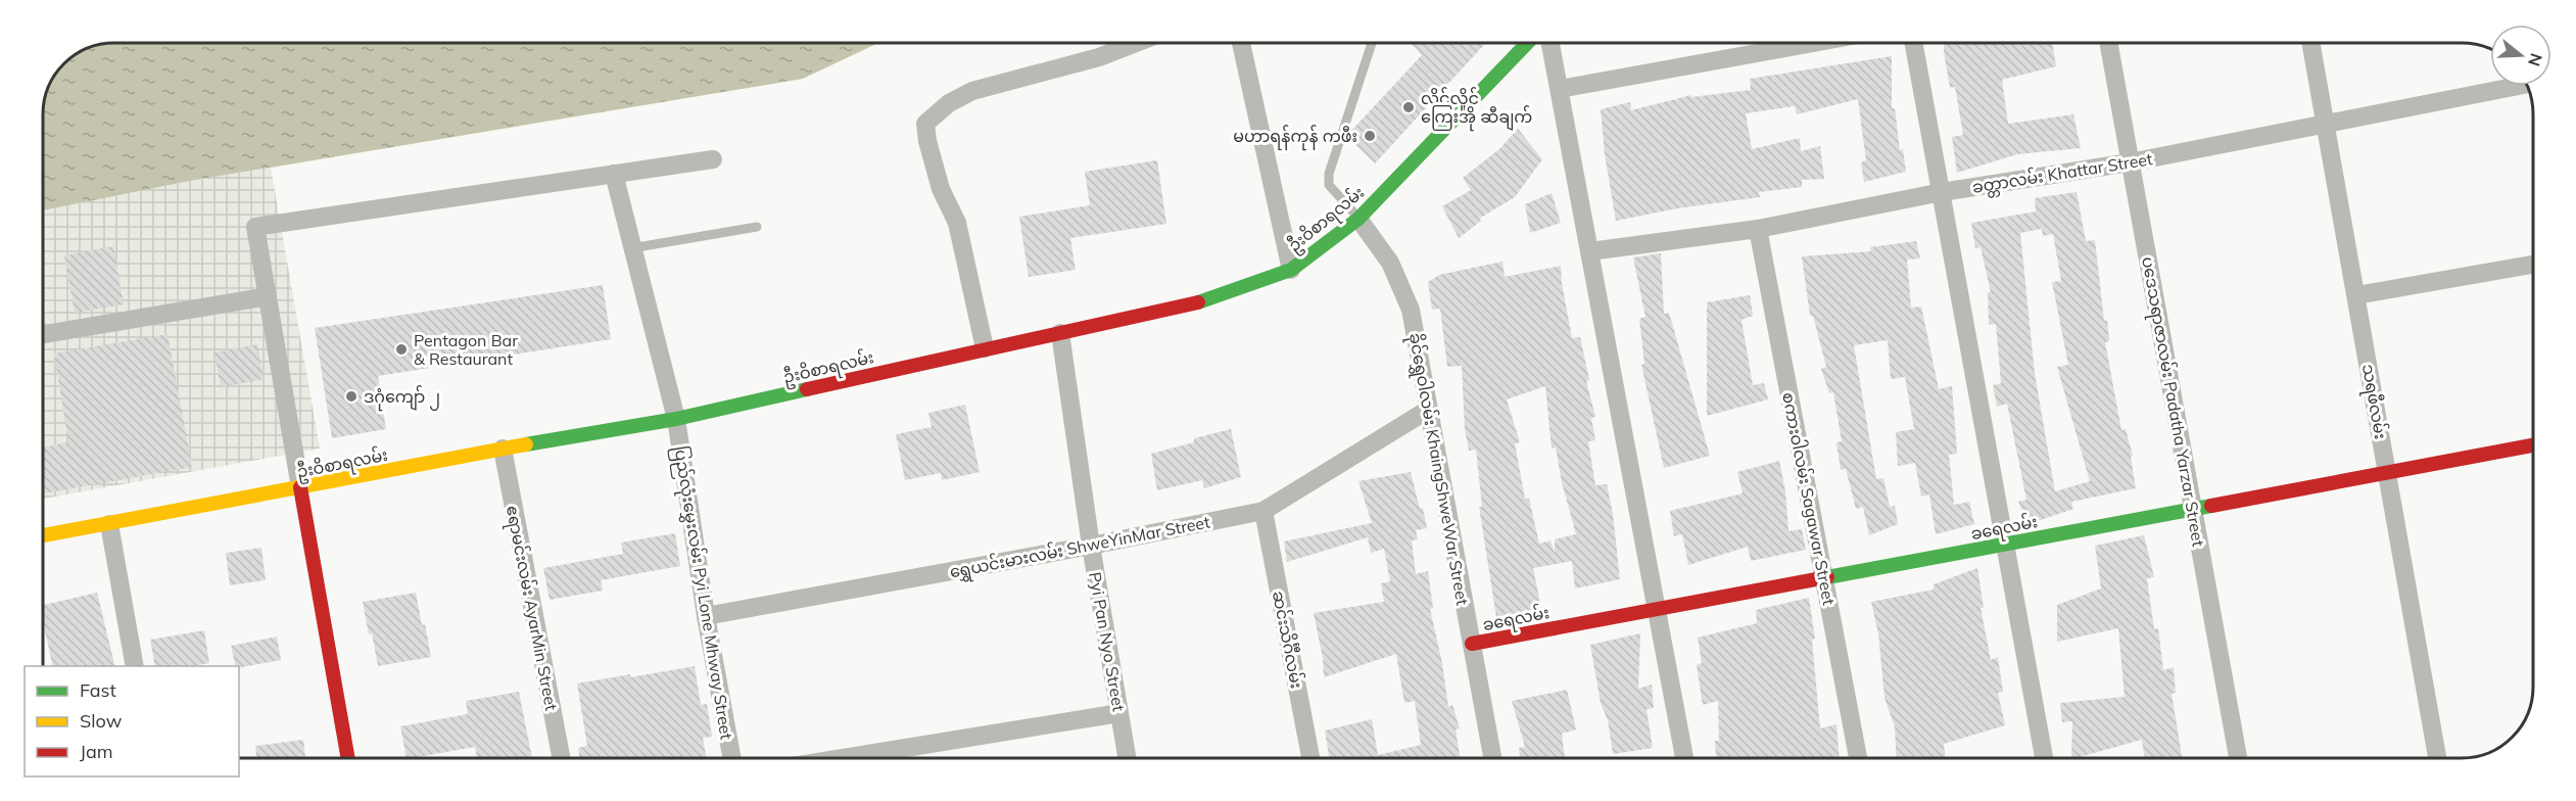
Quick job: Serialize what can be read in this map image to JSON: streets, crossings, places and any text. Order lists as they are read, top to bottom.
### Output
{
  "streets": {
    "main road": ["ဦးဝိစာရလမ်း", "ခရေလမ်း"],
    "street": [
      "ခတ္တာလမ်း Khattar Street",
      "ပဒေသရာဇာလမ်း Padatha Yarzar Street",
      "သရဖီလမ်း",
      "ခိုင်ရွှေဝါလမ်း KhaingShweWar Street",
      "စကားဝါလမ်း Sagawar Street",
      "ရွှေယင်းမားလမ်း ShweYinMar Street",
      "ပြည်လုံးမွှေးလမ်း Pyi Lone Mhway Street",
      "ဧရာမင်းလမ်း AyarMin Street",
      "ဆင်းသိင်္ဂီလမ်း",
      "Pyi Pan Nyo Street"
    ]
  },
  "crossings": [
    ["ခတ္တာလမ်း Khattar Street", "ပဒေသရာဇာလမ်း Padatha Yarzar Street"],
    ["ခတ္တာလမ်း Khattar Street", "သရဖီလမ်း"],
    ["ခတ္တာလမ်း Khattar Street", "စကားဝါလမ်း Sagawar Street"],
    ["ဦးဝိစာရလမ်း", "ခိုင်ရွှေဝါလမ်း KhaingShweWar Street"],
    ["ဦးဝိစာရလမ်း", "ပြည်လုံးမွှေးလမ်း Pyi Lone Mhway Street"],
    ["ဦးဝိစာရလမ်း", "ဧရာမင်းလမ်း AyarMin Street"],
    ["ဦးဝိစာရလမ်း", "Pyi Pan Nyo Street"],
    ["ပဒေသရာဇာလမ်း Padatha Yarzar Street", "ခရေလမ်း"],
    ["သရဖီလမ်း", "ခရေလမ်း"],
    ["ခိုင်ရွှေဝါလမ်း KhaingShweWar Street", "ခရေလမ်း"],
    ["ခိုင်ရွှေဝါလမ်း KhaingShweWar Street", "ရွှေယင်းမားလမ်း ShweYinMar Street"],
    ["စကားဝါလမ်း Sagawar Street", "ခရေလမ်း"],
    ["ရွှေယင်းမားလမ်း ShweYinMar Street", "ပြည်လုံးမွှေးလမ်း Pyi Lone Mhway Street"],
    ["ရွှေယင်းမားလမ်း ShweYinMar Street", "ဆင်းသိင်္ဂီလမ်း"],
    ["ရွှေယင်းမားလမ်း ShweYinMar Street", "Pyi Pan Nyo Street"]
  ],
  "places": [
    "လှိုင်လှိုင် ကြေးအို ဆီချက်",
    "မဟာရန်ကုန် ကဖီး",
    "Pentagon Bar & Restaurant",
    "ဒဂုံကျော် ၂"
  ],
  "legend": ["Fast", "Slow", "Jam"],
  "north": "right"
}
